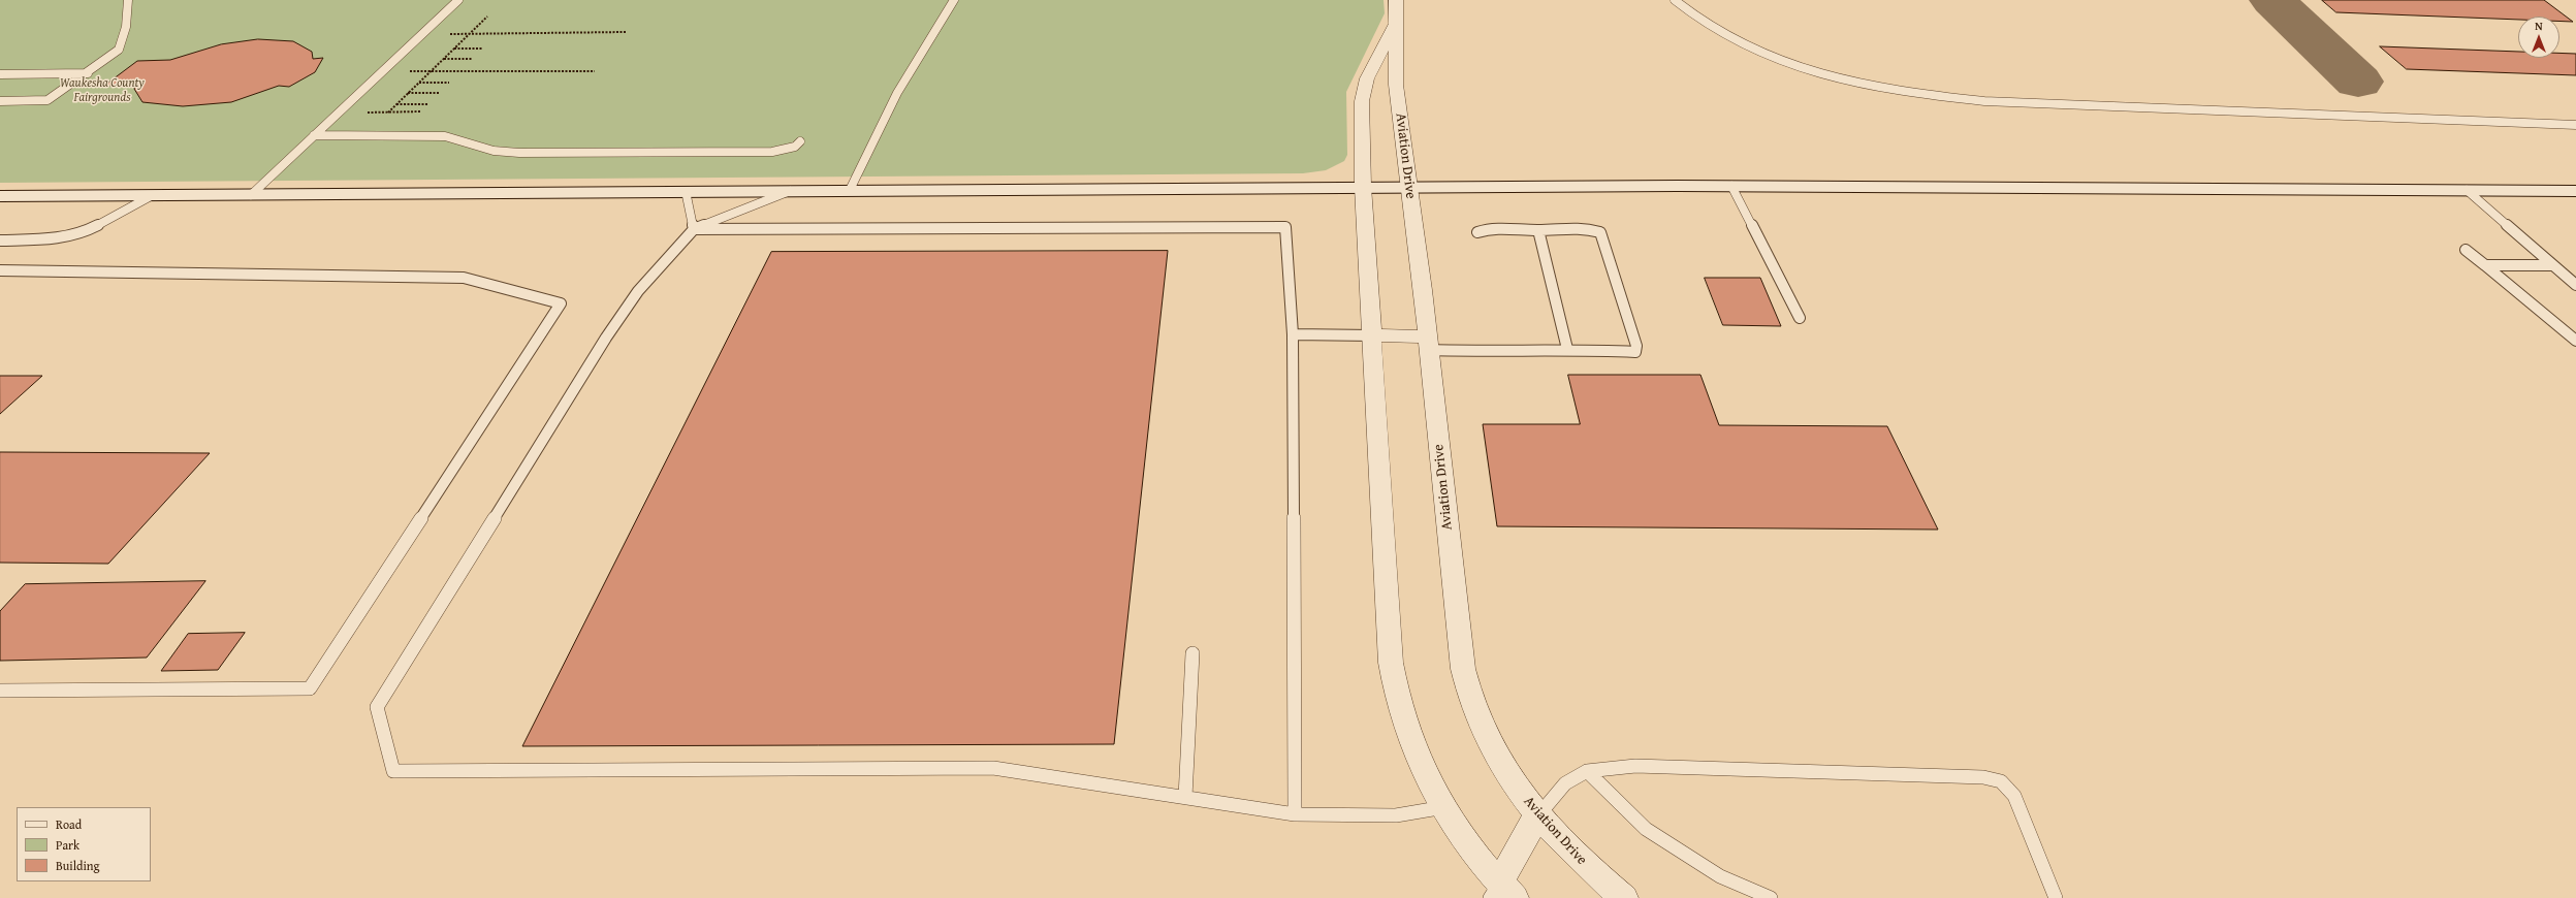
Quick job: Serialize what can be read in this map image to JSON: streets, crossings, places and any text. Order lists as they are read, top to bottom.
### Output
{
  "streets": {
    "street": ["Aviation Drive"]
  },
  "parks": ["Waukesha County Fairgrounds"],
  "legend": ["Road", "Park", "Building"],
  "north": "top"
}
